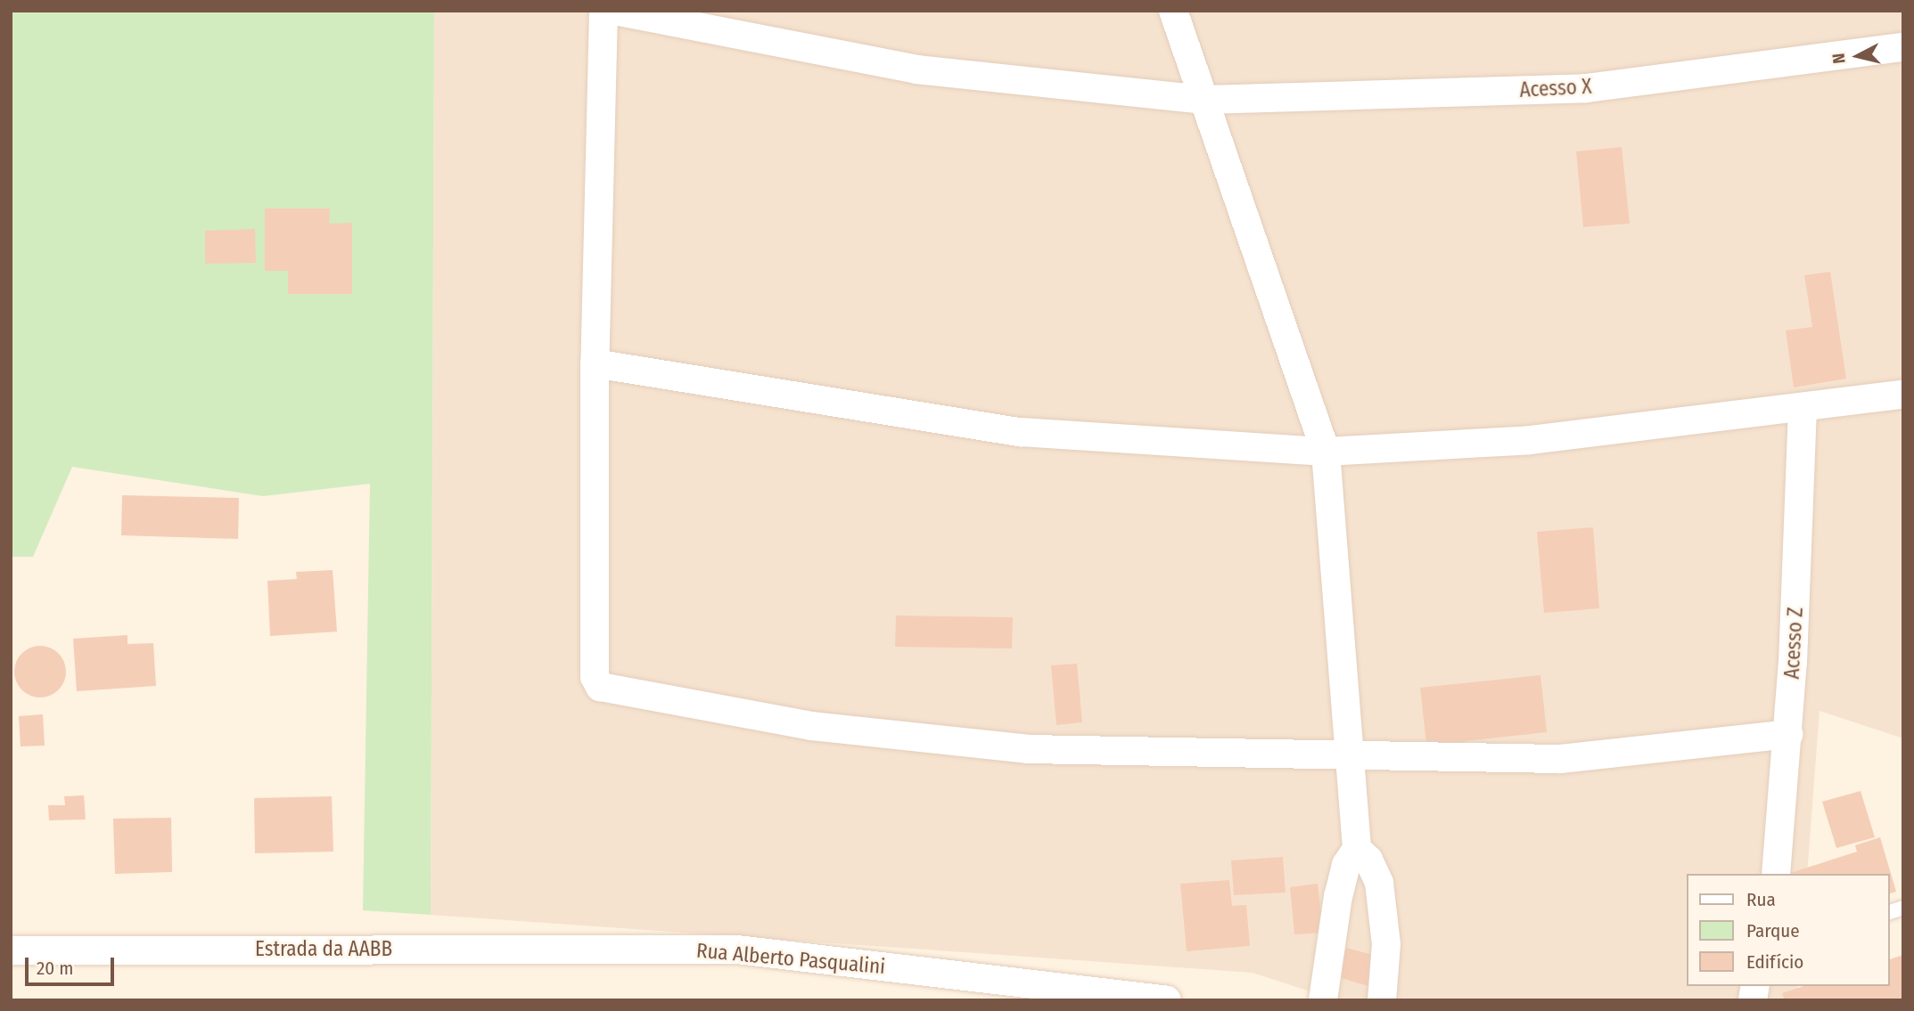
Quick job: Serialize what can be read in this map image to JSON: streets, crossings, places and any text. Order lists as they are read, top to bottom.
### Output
{
  "streets": {
    "street": [
      "Acesso X",
      "Acesso Z",
      "Estrada da AABB",
      "Rua Alberto Pasqualini"
    ]
  },
  "crossings": [
    ["Estrada da AABB", "Rua Alberto Pasqualini"]
  ],
  "legend": ["Rua", "Parque", "Edifício"],
  "scale_bar": "20 m",
  "north": "left"
}
